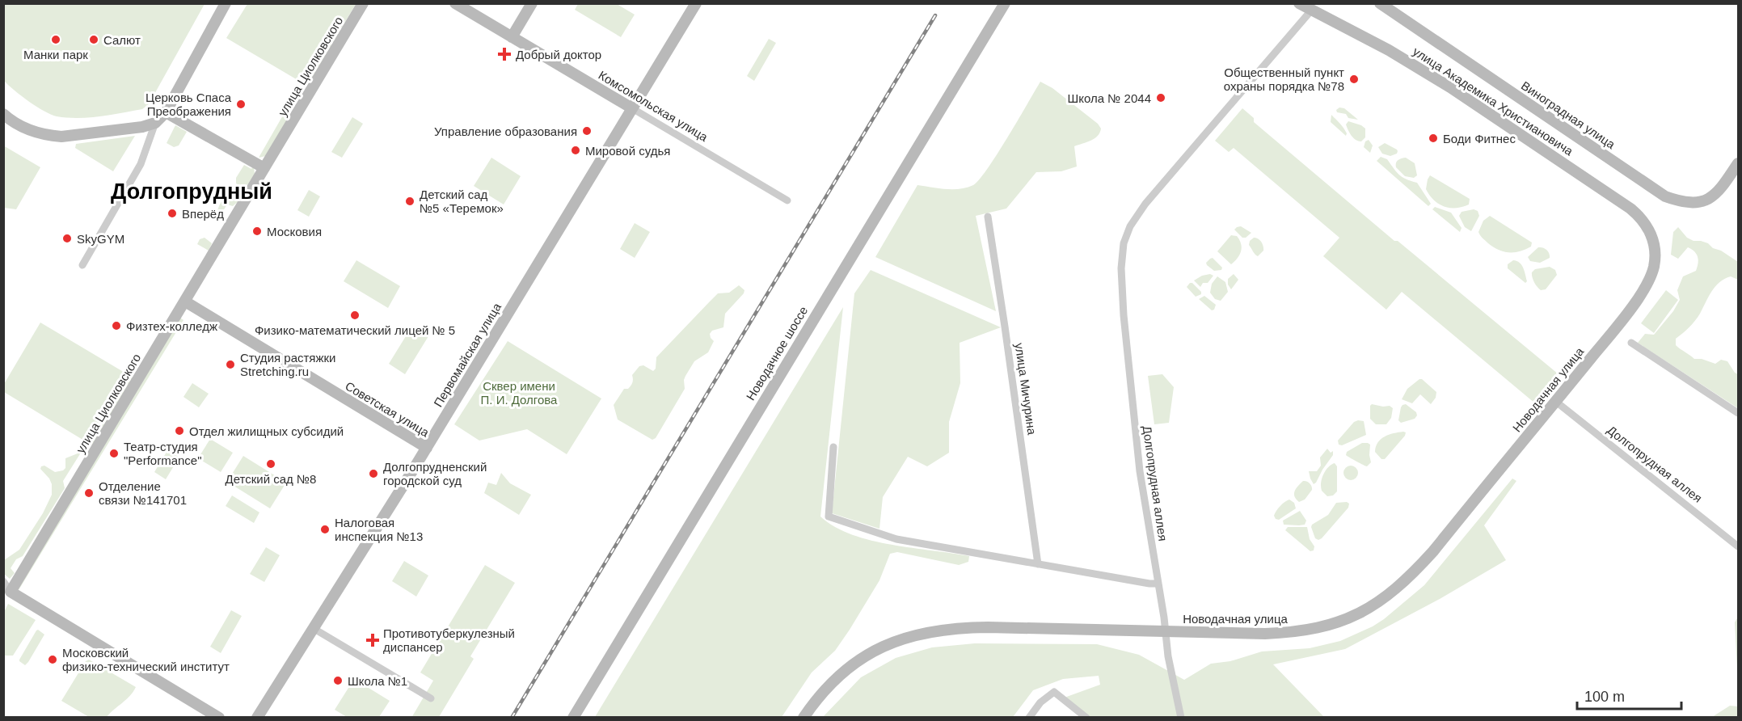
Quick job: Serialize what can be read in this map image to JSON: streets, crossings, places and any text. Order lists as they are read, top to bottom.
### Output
{
  "streets": {
    "street": [
      "улица Циолковского",
      "улица Академика Христиановича",
      "Комсомольская улица",
      "Виноградная улица",
      "Новодачное шоссе",
      "Первомайская улица",
      "улица Мичурина",
      "Новодачная улица",
      "Советская улица",
      "Долгопрудная аллея"
    ]
  },
  "crossings": [
    ["улица Циолковского", "Советская улица"],
    ["улица Академика Христиановича", "Новодачная улица"],
    ["улица Академика Христиановича", "Долгопрудная аллея"],
    ["Комсомольская улица", "Первомайская улица"],
    ["Первомайская улица", "Советская улица"],
    ["Новодачная улица", "Долгопрудная аллея"]
  ],
  "districts": ["Долгопрудный"],
  "parks": ["Сквер имени П. И. Долгова"],
  "places": {
    "other": [
      "Манки парк",
      "Салют",
      "Общественный пункт охраны порядка №78",
      "Школа № 2044",
      "Церковь Спаса Преображения",
      "Управление образования",
      "Боди Фитнес",
      "Мировой судья",
      "Детский сад №5 «Теремок»",
      "Вперёд",
      "Московия",
      "SkyGYM",
      "Физико-математический лицей № 5",
      "Физтех-колледж",
      "Студия растяжки Stretching.ru",
      "Отдел жилищных субсидий",
      "Театр-студия \"Performance\"",
      "Детский сад №8",
      "Долгопрудненский городской суд",
      "Отделение связи №141701",
      "Налоговая инспекция №13",
      "Московский физико-технический институт",
      "Школа №1"
    ],
    "health": ["Добрый доктор", "Противотуберкулезный диспансер"]
  },
  "scale_bar": "100 m"
}
